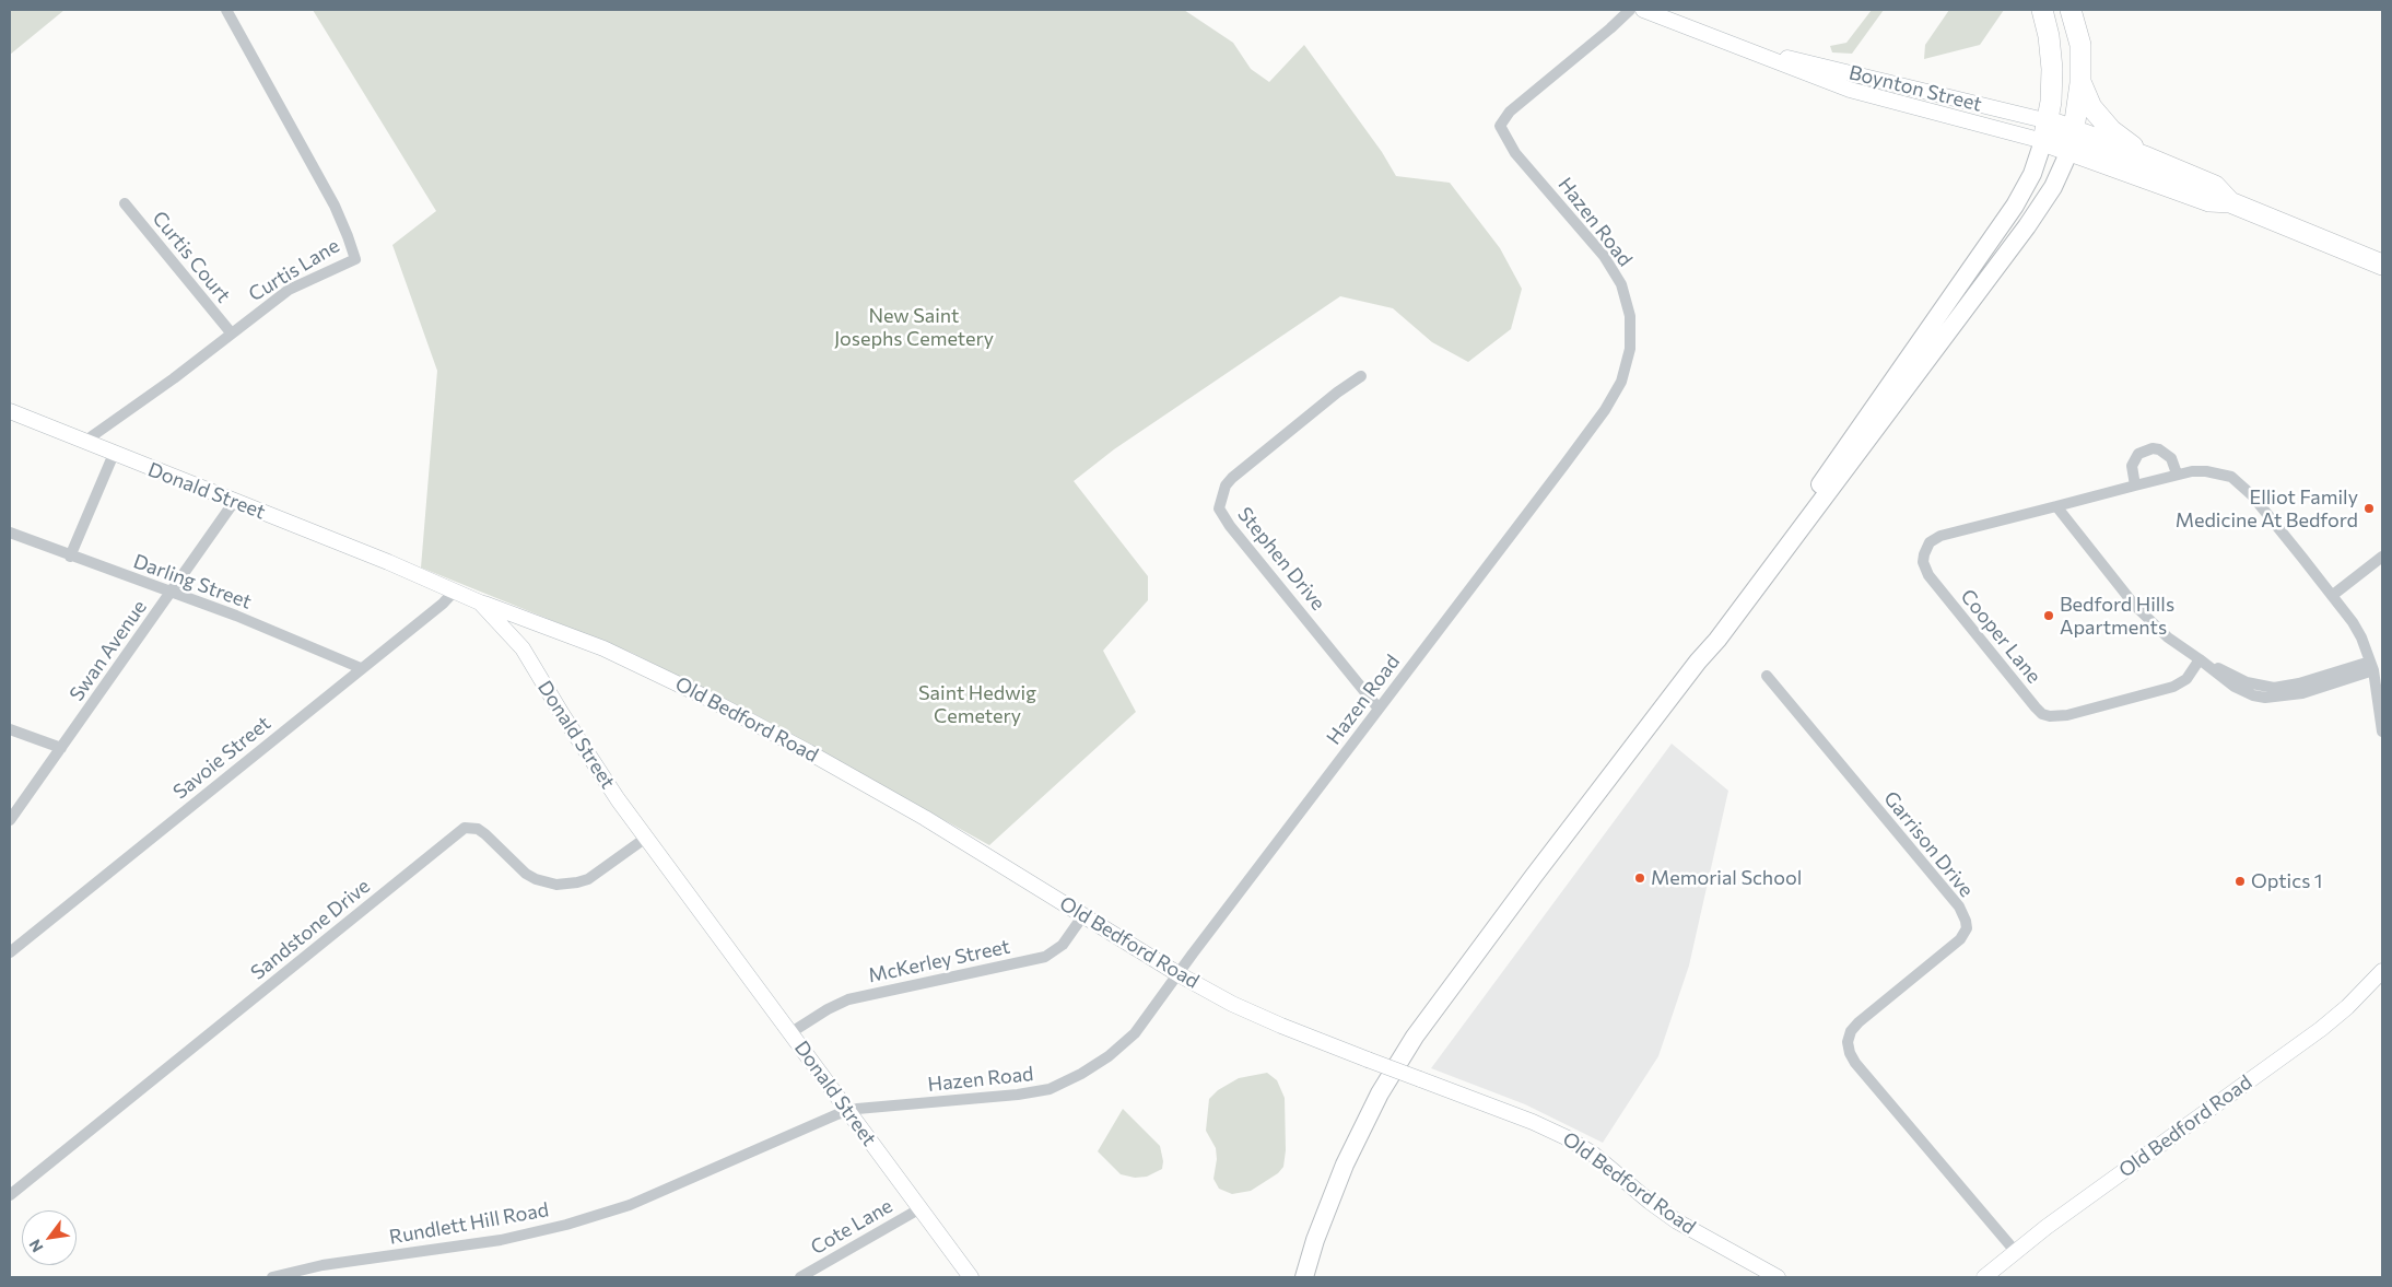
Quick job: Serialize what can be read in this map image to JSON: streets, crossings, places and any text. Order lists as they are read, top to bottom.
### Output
{
  "streets": {
    "street": [
      "Boynton Street",
      "Hazen Road",
      "Curtis Court",
      "Curtis Lane",
      "Donald Street",
      "Stephen Drive",
      "Darling Street",
      "Cooper Lane",
      "Swan Avenue",
      "Old Bedford Road",
      "Savoie Street",
      "Garrison Drive",
      "Sandstone Drive",
      "McKerley Street",
      "Rundlett Hill Road",
      "Cote Lane"
    ]
  },
  "crossings": [
    ["Hazen Road", "Donald Street"],
    ["Hazen Road", "Stephen Drive"],
    ["Hazen Road", "Old Bedford Road"],
    ["Hazen Road", "Rundlett Hill Road"],
    ["Curtis Court", "Curtis Lane"],
    ["Curtis Lane", "Donald Street"],
    ["Donald Street", "Swan Avenue"],
    ["Donald Street", "Old Bedford Road"],
    ["Donald Street", "Savoie Street"],
    ["Donald Street", "Sandstone Drive"],
    ["Donald Street", "McKerley Street"],
    ["Donald Street", "Rundlett Hill Road"],
    ["Donald Street", "Cote Lane"],
    ["Darling Street", "Swan Avenue"],
    ["Darling Street", "Savoie Street"],
    ["Old Bedford Road", "Garrison Drive"],
    ["Old Bedford Road", "McKerley Street"]
  ],
  "parks": ["New Saint Josephs Cemetery", "Saint Hedwig Cemetery"],
  "places": [
    "Elliot Family Medicine At Bedford",
    "Bedford Hills Apartments",
    "Memorial School",
    "Optics 1"
  ],
  "north": "bottom left"
}
